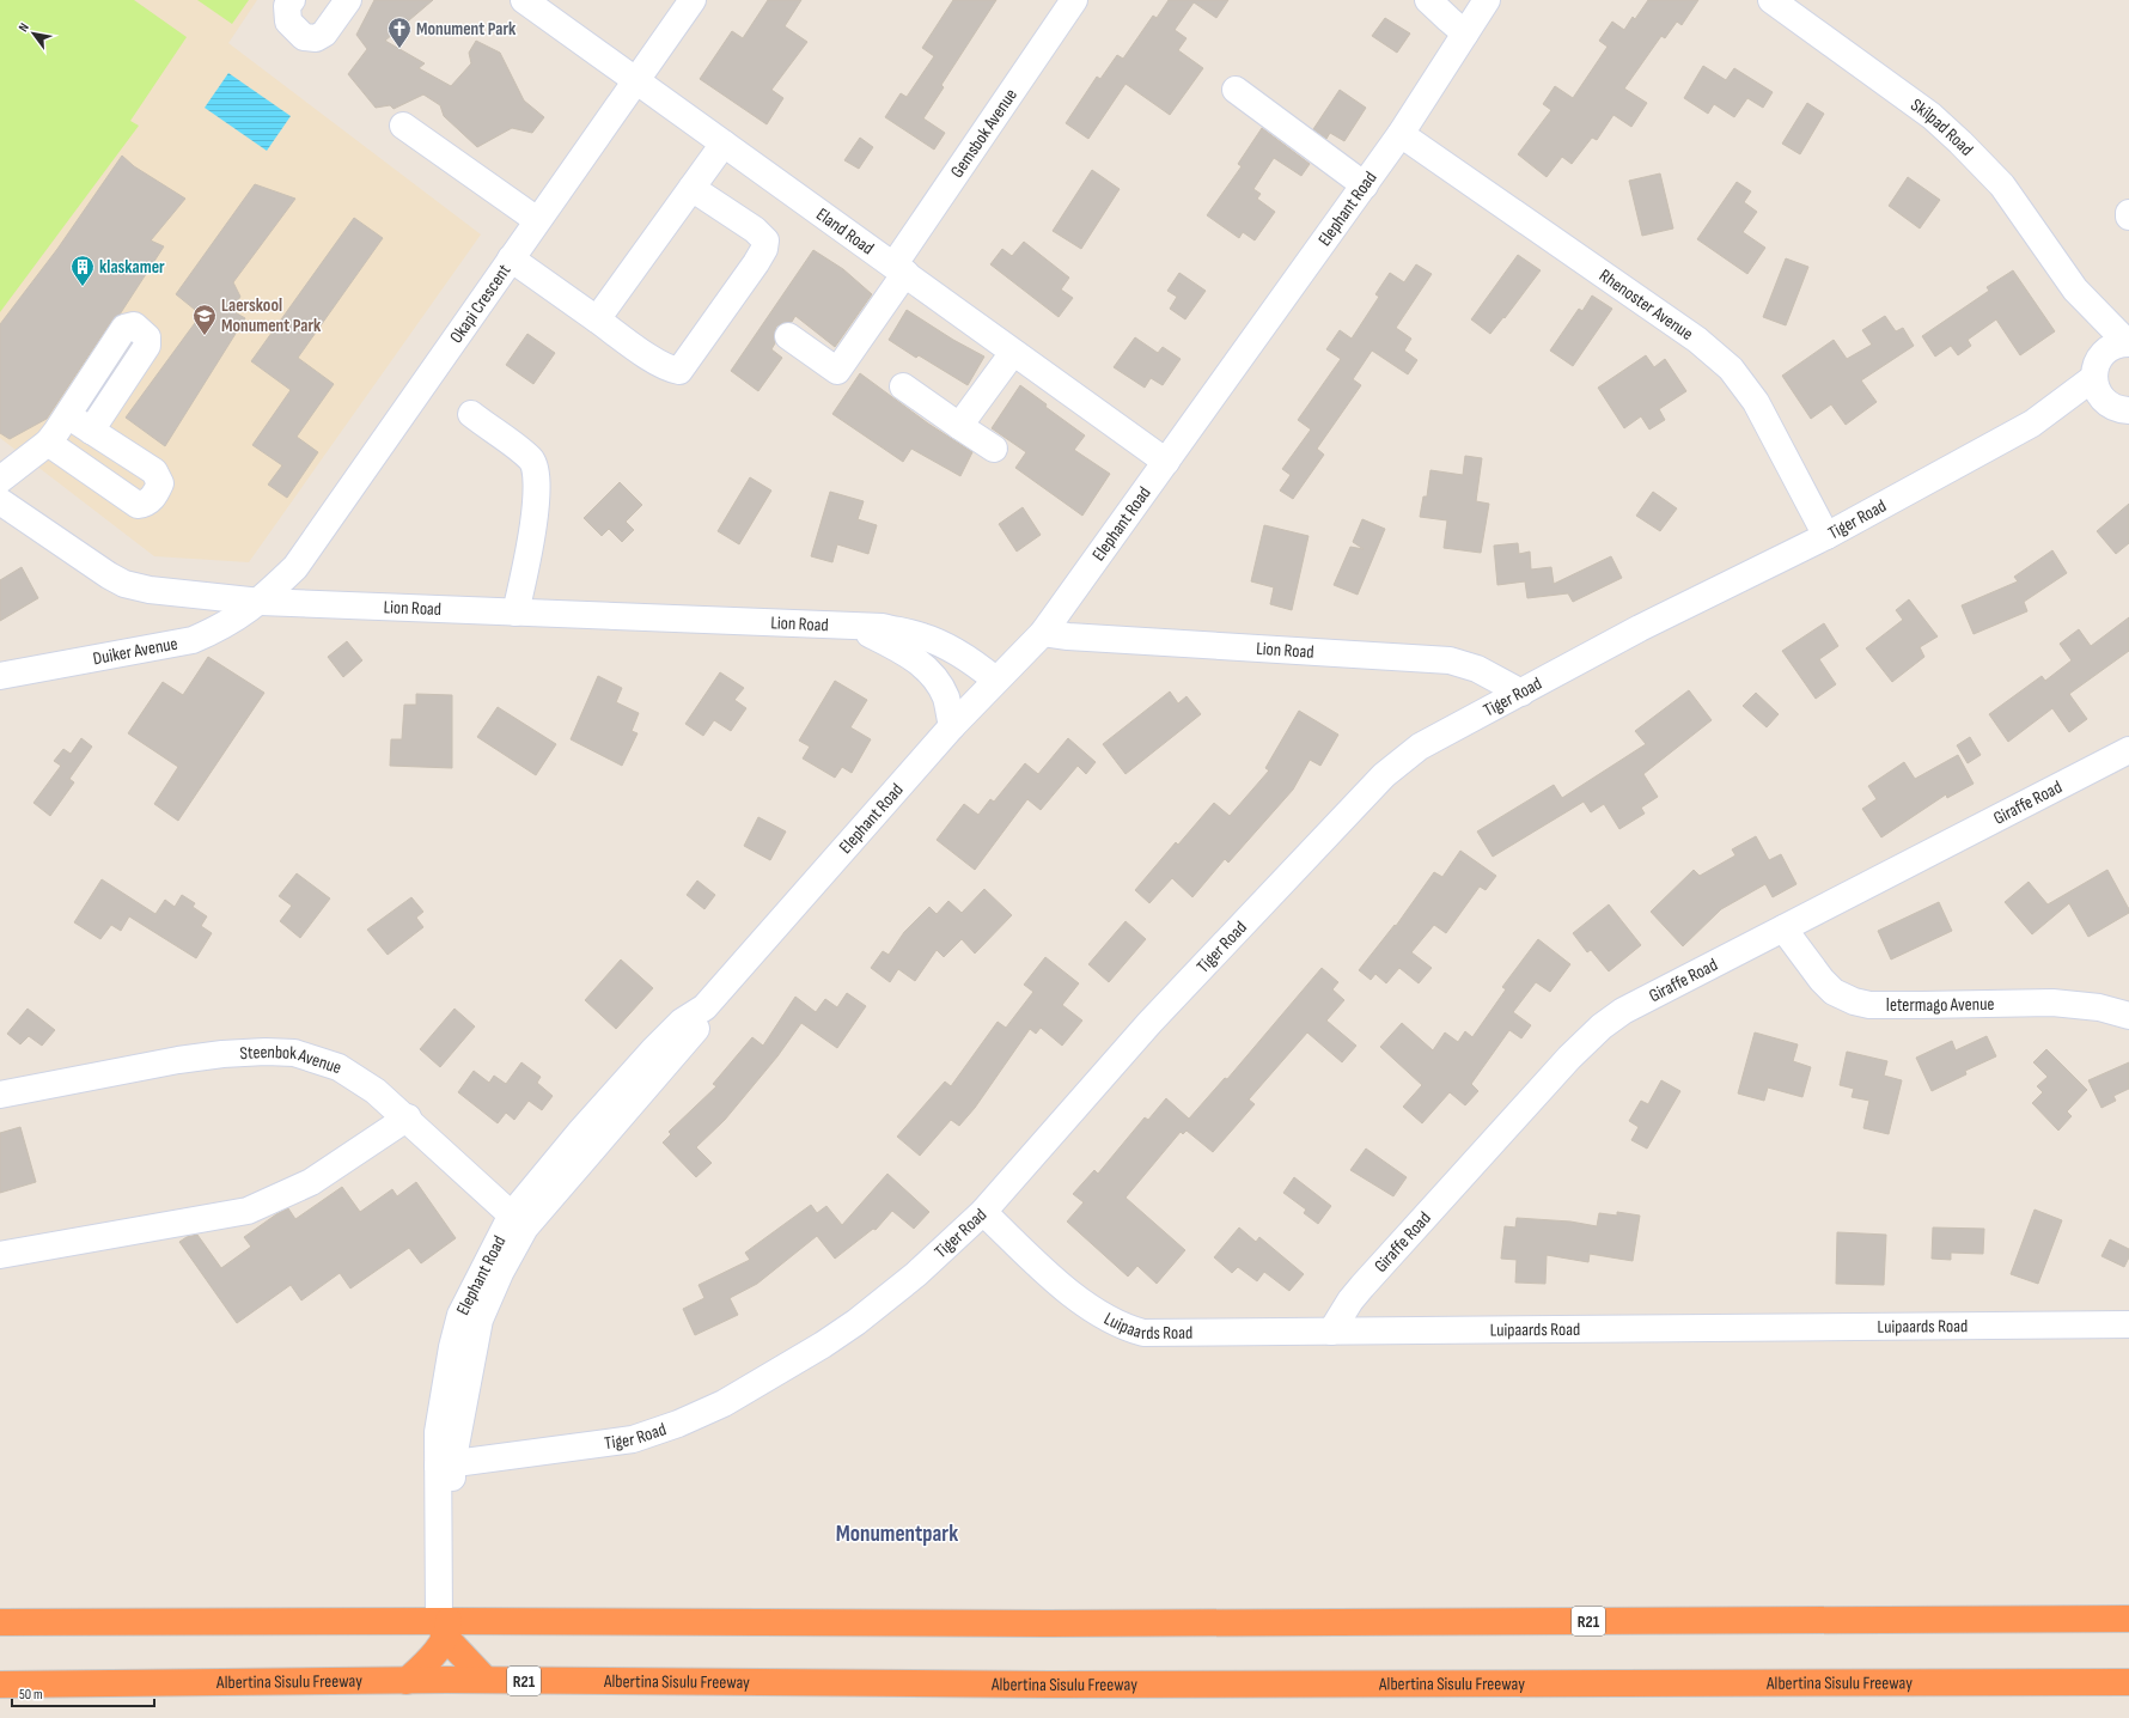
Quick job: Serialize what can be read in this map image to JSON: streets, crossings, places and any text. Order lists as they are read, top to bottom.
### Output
{
  "streets": {
    "highway": ["R21", "Albertina Sisulu Freeway"],
    "street": [
      "Skilpad Road",
      "Gemsbok Avenue",
      "Elephant Road",
      "Eland Road",
      "Okapi Crescent",
      "Rhenoster Avenue",
      "Tiger Road",
      "Lion Road",
      "Duiker Avenue",
      "Giraffe Road",
      "Ietermago Avenue",
      "Steenbok Avenue",
      "Luipaards Road"
    ]
  },
  "crossings": [
    ["Skilpad Road", "Tiger Road"],
    ["Gemsbok Avenue", "Eland Road"],
    ["Elephant Road", "Eland Road"],
    ["Elephant Road", "Rhenoster Avenue"],
    ["Elephant Road", "Tiger Road"],
    ["Elephant Road", "Lion Road"],
    ["Elephant Road", "Steenbok Avenue"],
    ["Elephant Road", "R21"],
    ["Eland Road", "Okapi Crescent"],
    ["Okapi Crescent", "Lion Road"],
    ["Okapi Crescent", "Duiker Avenue"],
    ["Rhenoster Avenue", "Tiger Road"],
    ["Tiger Road", "Lion Road"],
    ["Tiger Road", "Luipaards Road"],
    ["Lion Road", "Duiker Avenue"],
    ["Giraffe Road", "Ietermago Avenue"],
    ["Giraffe Road", "Luipaards Road"]
  ],
  "districts": ["Monumentpark"],
  "places": {
    "church": ["Monument Park"],
    "building": ["klaskamer"],
    "school or university": ["Laerskool Monument Park"]
  },
  "scale_bar": "50 m",
  "north": "top left"
}
